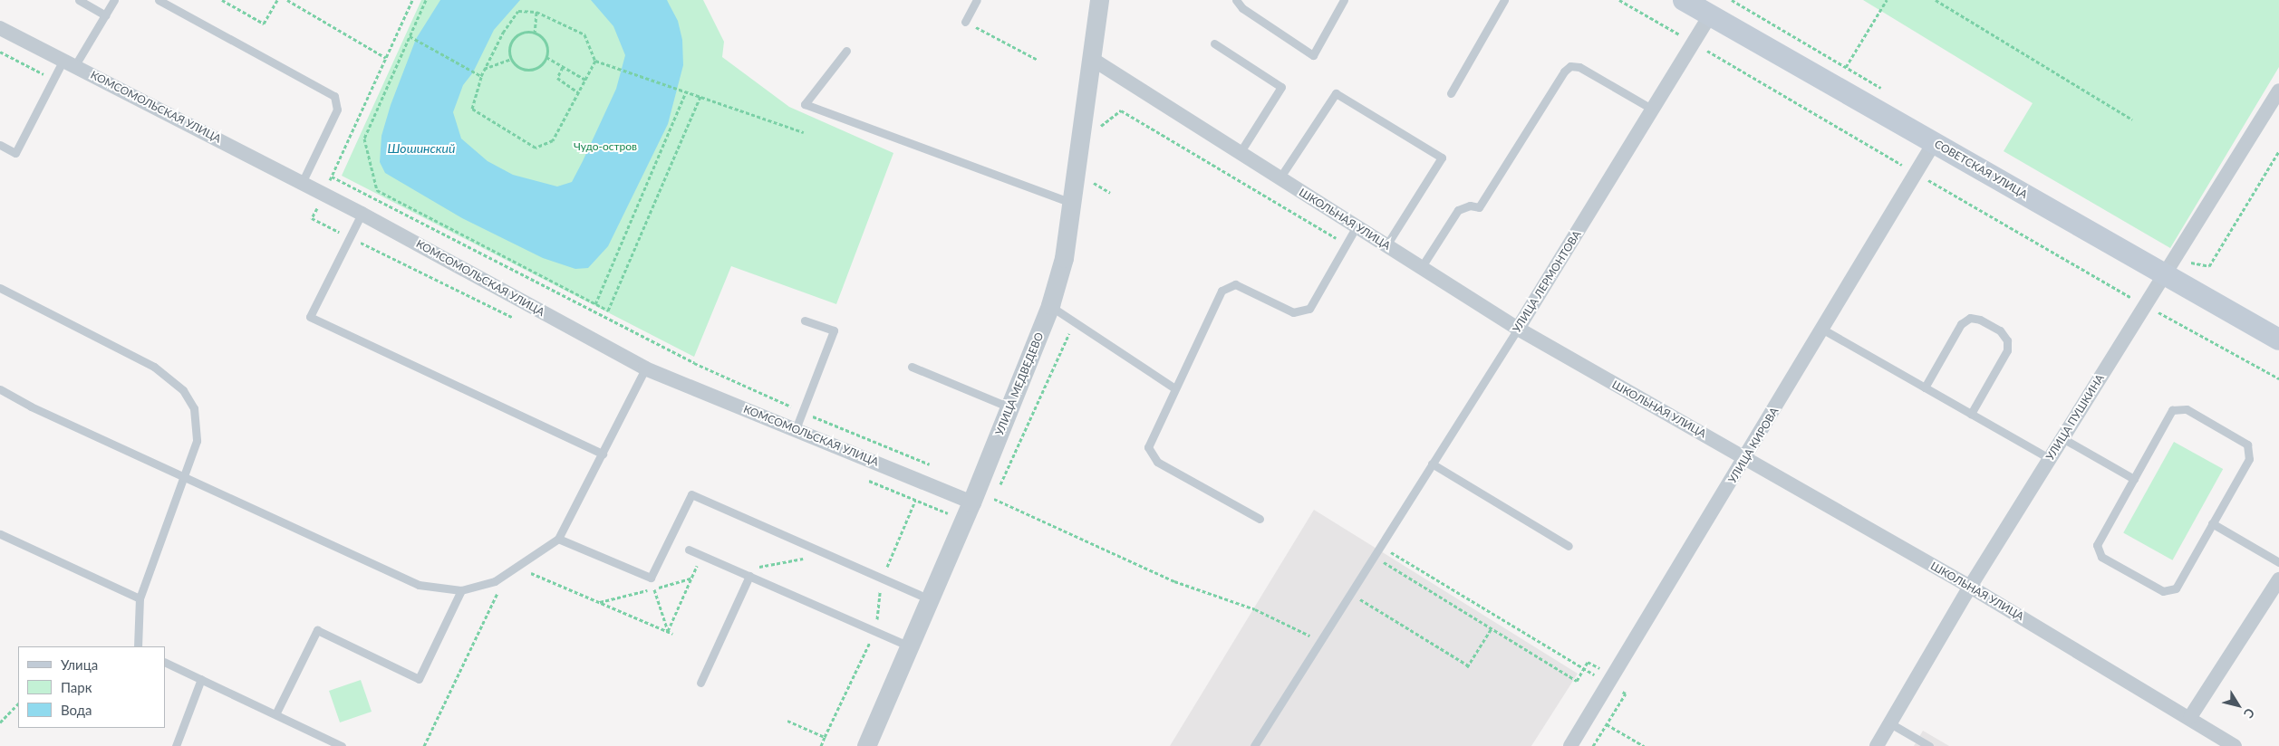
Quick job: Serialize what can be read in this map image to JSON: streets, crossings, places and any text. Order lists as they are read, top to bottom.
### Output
{
  "streets": {
    "main road": ["СОВЕТСКАЯ УЛИЦА"],
    "street": [
      "КОМСОМОЛЬСКАЯ УЛИЦА",
      "ШКОЛЬНАЯ УЛИЦА",
      "УЛИЦА ЛЕРМОНТОВА",
      "УЛИЦА МЕДВЕДЕВО",
      "УЛИЦА ПУШКИНА",
      "УЛИЦА КИРОВА"
    ]
  },
  "crossings": [
    ["КОМСОМОЛЬСКАЯ УЛИЦА", "УЛИЦА МЕДВЕДЕВО"],
    ["СОВЕТСКАЯ УЛИЦА", "УЛИЦА ЛЕРМОНТОВА"],
    ["СОВЕТСКАЯ УЛИЦА", "УЛИЦА ПУШКИНА"],
    ["СОВЕТСКАЯ УЛИЦА", "УЛИЦА КИРОВА"],
    ["ШКОЛЬНАЯ УЛИЦА", "УЛИЦА ЛЕРМОНТОВА"],
    ["ШКОЛЬНАЯ УЛИЦА", "УЛИЦА МЕДВЕДЕВО"],
    ["ШКОЛЬНАЯ УЛИЦА", "УЛИЦА ПУШКИНА"],
    ["ШКОЛЬНАЯ УЛИЦА", "УЛИЦА КИРОВА"]
  ],
  "water": ["Шошинский"],
  "parks": ["Чудо-остров"],
  "legend": ["Улица", "Парк", "Вода"],
  "north": "bottom right"
}
